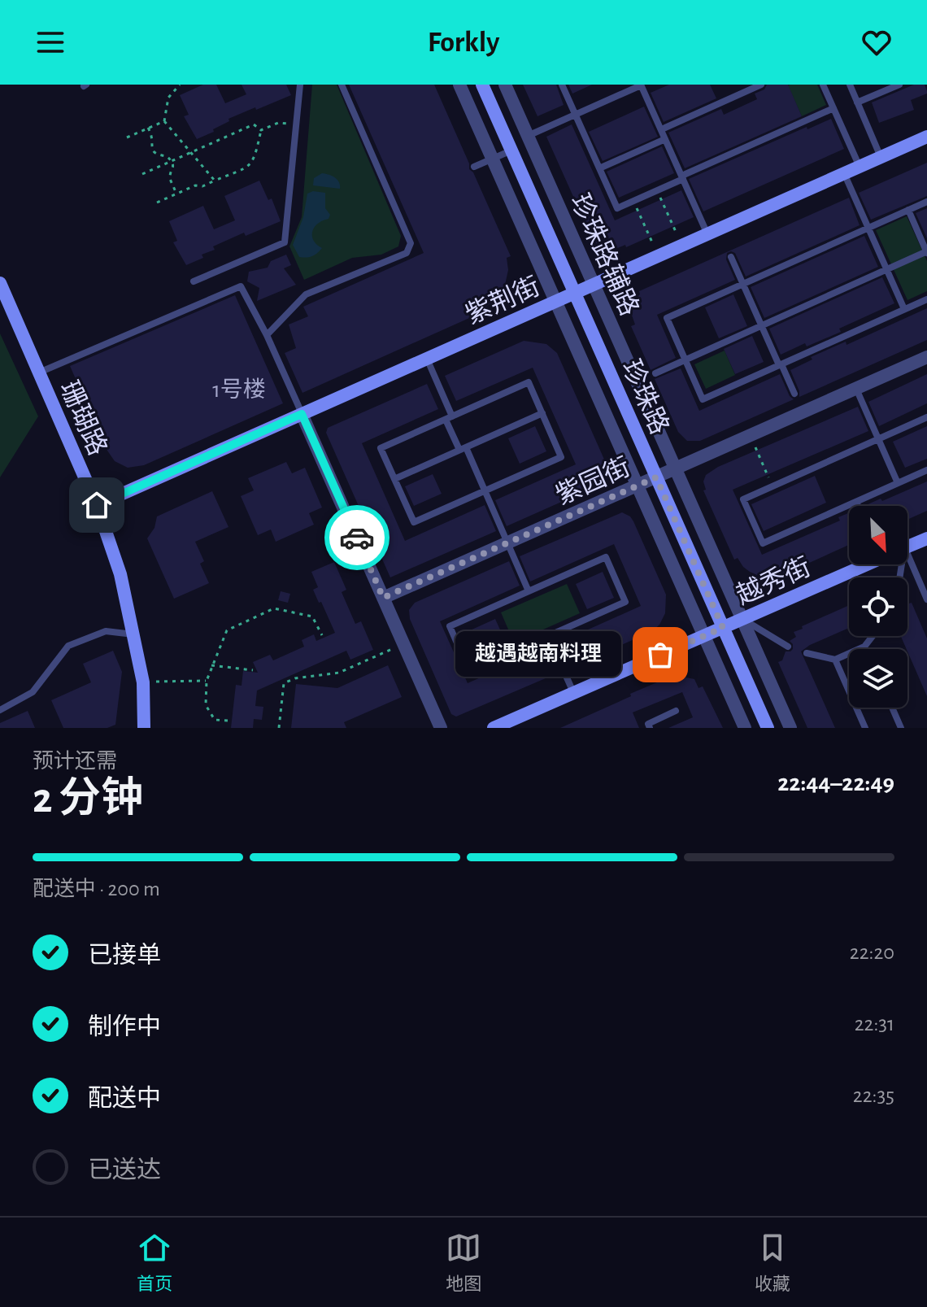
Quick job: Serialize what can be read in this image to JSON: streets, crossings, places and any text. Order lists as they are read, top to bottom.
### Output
{
  "streets": {
    "street": [
      "珍珠路辅路",
      "紫荆街",
      "珍珠路",
      "珊瑚路",
      "紫园街",
      "越秀街"
    ]
  },
  "crossings": [
    ["珍珠路辅路", "紫荆街"],
    ["珍珠路辅路", "紫园街"],
    ["珍珠路辅路", "越秀街"],
    ["紫荆街", "珍珠路"],
    ["紫荆街", "珊瑚路"],
    ["珍珠路", "紫园街"],
    ["珍珠路", "越秀街"]
  ],
  "places": ["越遇越南料理"],
  "house_numbers": ["1号楼"],
  "north": "bottom right",
  "page": {
    "header": "Forkly",
    "bubble": "越遇越南料理",
    "heading": ["2 分钟", "预计还需", "22:44–22:49"],
    "bar": "配送中 · 200 m",
    "list": [
      ["已接单", "22:20"],
      ["制作中", "22:31"],
      ["配送中", "22:35"],
      "已送达"
    ],
    "tabs": ["首页", "地图", "收藏"]
  }
}
